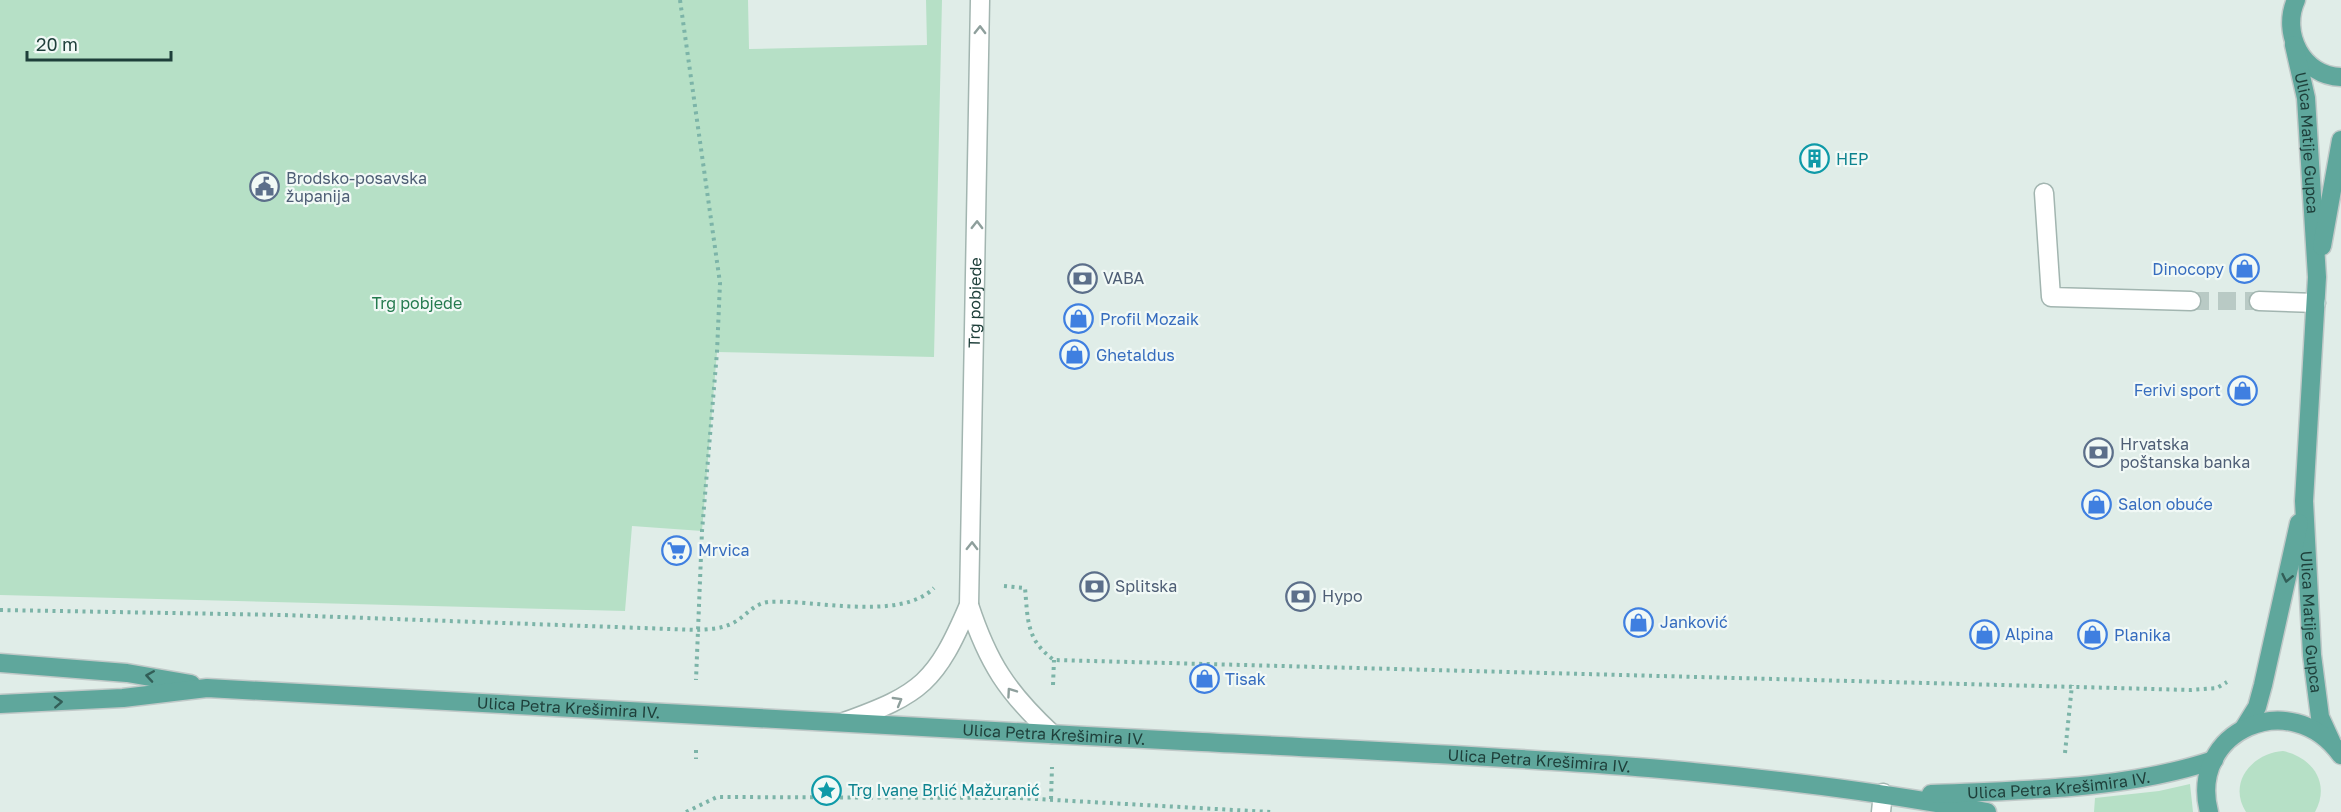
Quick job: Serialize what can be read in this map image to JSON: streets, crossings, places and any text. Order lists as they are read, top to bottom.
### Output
{
  "streets": {
    "main road": ["Ulica Matije Gupca", "Ulica Petra Krešimira IV."],
    "street": ["Trg pobjede"]
  },
  "crossings": [
    ["Trg pobjede", "Ulica Petra Krešimira IV."]
  ],
  "one_way": ["Trg pobjede"],
  "parks": ["Trg pobjede"],
  "places": {
    "building": ["HEP"],
    "public building": ["Brodsko-posavska županija"],
    "shop": [
      "Dinocopy",
      "Profil Mozaik",
      "Ghetaldus",
      "Ferivi sport",
      "Salon obuće",
      "Janković",
      "Alpina",
      "Planika",
      "Tisak"
    ],
    "bank": [
      "VABA",
      "Hrvatska poštanska banka",
      "Splitska",
      "Hypo"
    ],
    "supermarket": ["Mrvica"],
    "place": ["Trg Ivane Brlić Mažuranić"]
  },
  "scale_bar": "20 m"
}
